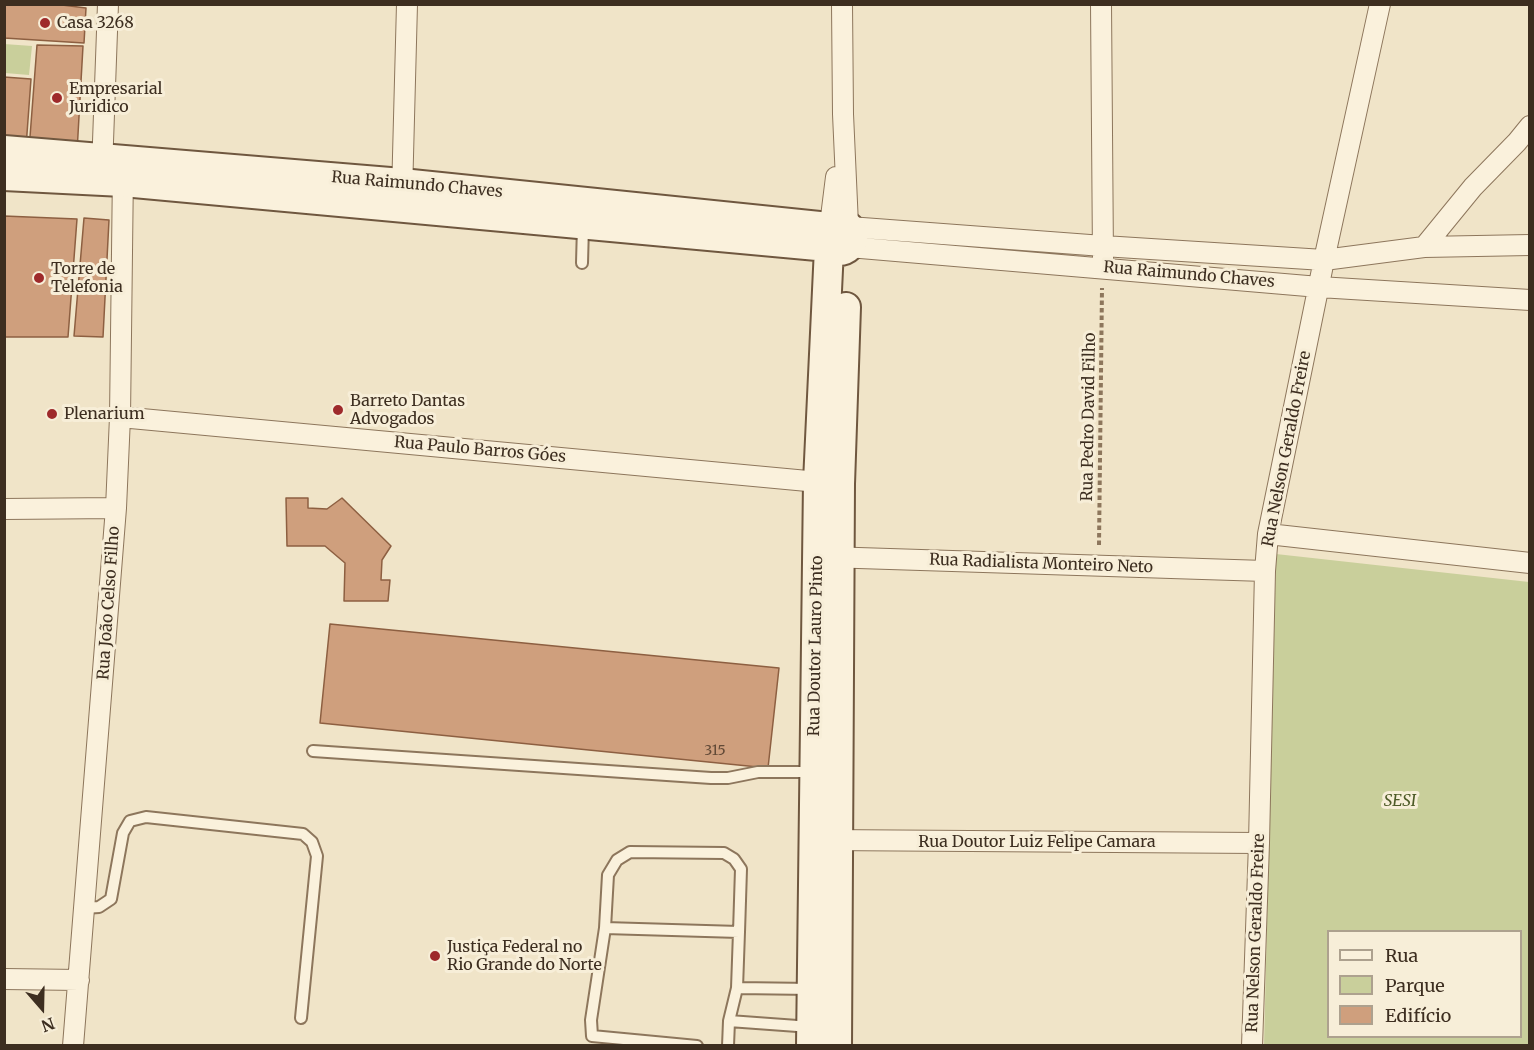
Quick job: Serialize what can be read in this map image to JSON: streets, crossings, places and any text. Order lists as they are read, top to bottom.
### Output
{
  "streets": {
    "street": [
      "Rua Raimundo Chaves",
      "Rua Nelson Geraldo Freire",
      "Rua Paulo Barros Góes",
      "Rua Radialista Monteiro Neto",
      "Rua João Celso Filho",
      "Rua Doutor Lauro Pinto",
      "Rua Doutor Luiz Felipe Camara"
    ],
    "path": ["Rua Pedro David Filho"]
  },
  "crossings": [
    ["Rua Raimundo Chaves", "Rua Pedro David Filho"],
    ["Rua Raimundo Chaves", "Rua Nelson Geraldo Freire"],
    ["Rua Raimundo Chaves", "Rua João Celso Filho"],
    ["Rua Raimundo Chaves", "Rua Doutor Lauro Pinto"],
    ["Rua Pedro David Filho", "Rua Radialista Monteiro Neto"],
    ["Rua Nelson Geraldo Freire", "Rua Radialista Monteiro Neto"],
    ["Rua Nelson Geraldo Freire", "Rua Doutor Luiz Felipe Camara"],
    ["Rua Paulo Barros Góes", "Rua João Celso Filho"],
    ["Rua Paulo Barros Góes", "Rua Doutor Lauro Pinto"],
    ["Rua Radialista Monteiro Neto", "Rua Doutor Lauro Pinto"],
    ["Rua Doutor Lauro Pinto", "Rua Doutor Luiz Felipe Camara"]
  ],
  "parks": ["SESI"],
  "places": [
    "Casa 3268",
    "Empresarial Juridico",
    "Torre de Telefonia",
    "Barreto Dantas Advogados",
    "Plenarium",
    "Justiça Federal no Rio Grande do Norte"
  ],
  "house_numbers": ["315"],
  "legend": ["Rua", "Parque", "Edifício"],
  "north": "bottom"
}
